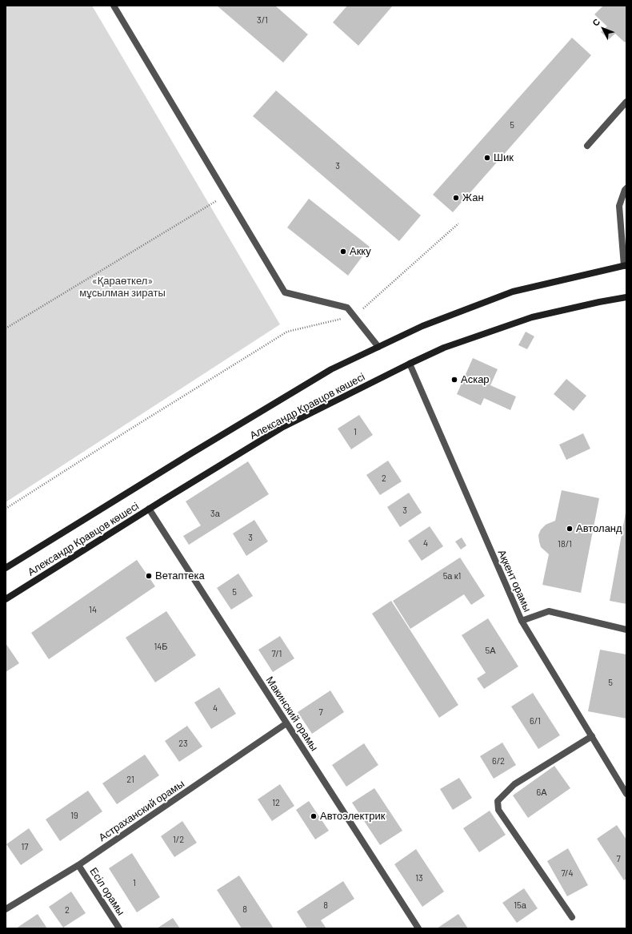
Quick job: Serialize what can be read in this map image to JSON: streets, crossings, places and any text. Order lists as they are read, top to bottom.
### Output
{
  "streets": {
    "main road": ["Александр Кравцов көшесі"],
    "street": [
      "Ақкент орамы",
      "Макинский орамы",
      "Астраханский орамы",
      "Есіл орамы"
    ]
  },
  "crossings": [
    ["Александр Кравцов көшесі", "Ақкент орамы"],
    ["Александр Кравцов көшесі", "Макинский орамы"],
    ["Макинский орамы", "Астраханский орамы"],
    ["Астраханский орамы", "Есіл орамы"]
  ],
  "parks": ["«Қараөткел» мұсылман зираты"],
  "places": [
    "Шик",
    "Жан",
    "Акку",
    "Аскар",
    "Автоланд",
    "Ветаптека",
    "Автоэлектрик"
  ],
  "house_numbers": [
    "3/1",
    "5",
    "3",
    "1",
    "2",
    "3",
    "3а",
    "3",
    "4",
    "18/1",
    "5а к1",
    "5",
    "14",
    "14Б",
    "5А",
    "7/1",
    "5",
    "4",
    "7",
    "6/1",
    "23",
    "6/2",
    "21",
    "6А",
    "12",
    "19",
    "1/2",
    "17",
    "7",
    "7/4",
    "13",
    "1",
    "8",
    "15а",
    "8",
    "2"
  ],
  "north": "top left"
}
